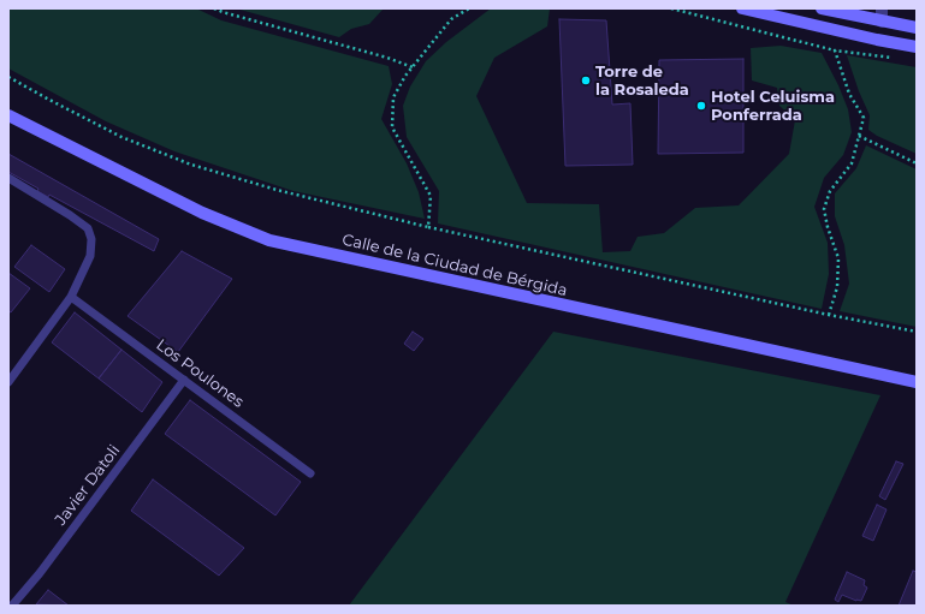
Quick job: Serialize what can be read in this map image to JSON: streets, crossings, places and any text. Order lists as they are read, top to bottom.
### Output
{
  "streets": {
    "street": ["Calle de la Ciudad de Bérgida"],
    "lane": ["Los Poulones", "Javier Datoli"]
  },
  "crossings": [
    ["Los Poulones", "Javier Datoli"]
  ],
  "places": ["Torre de la Rosaleda", "Hotel Celuisma Ponferrada"]
}
